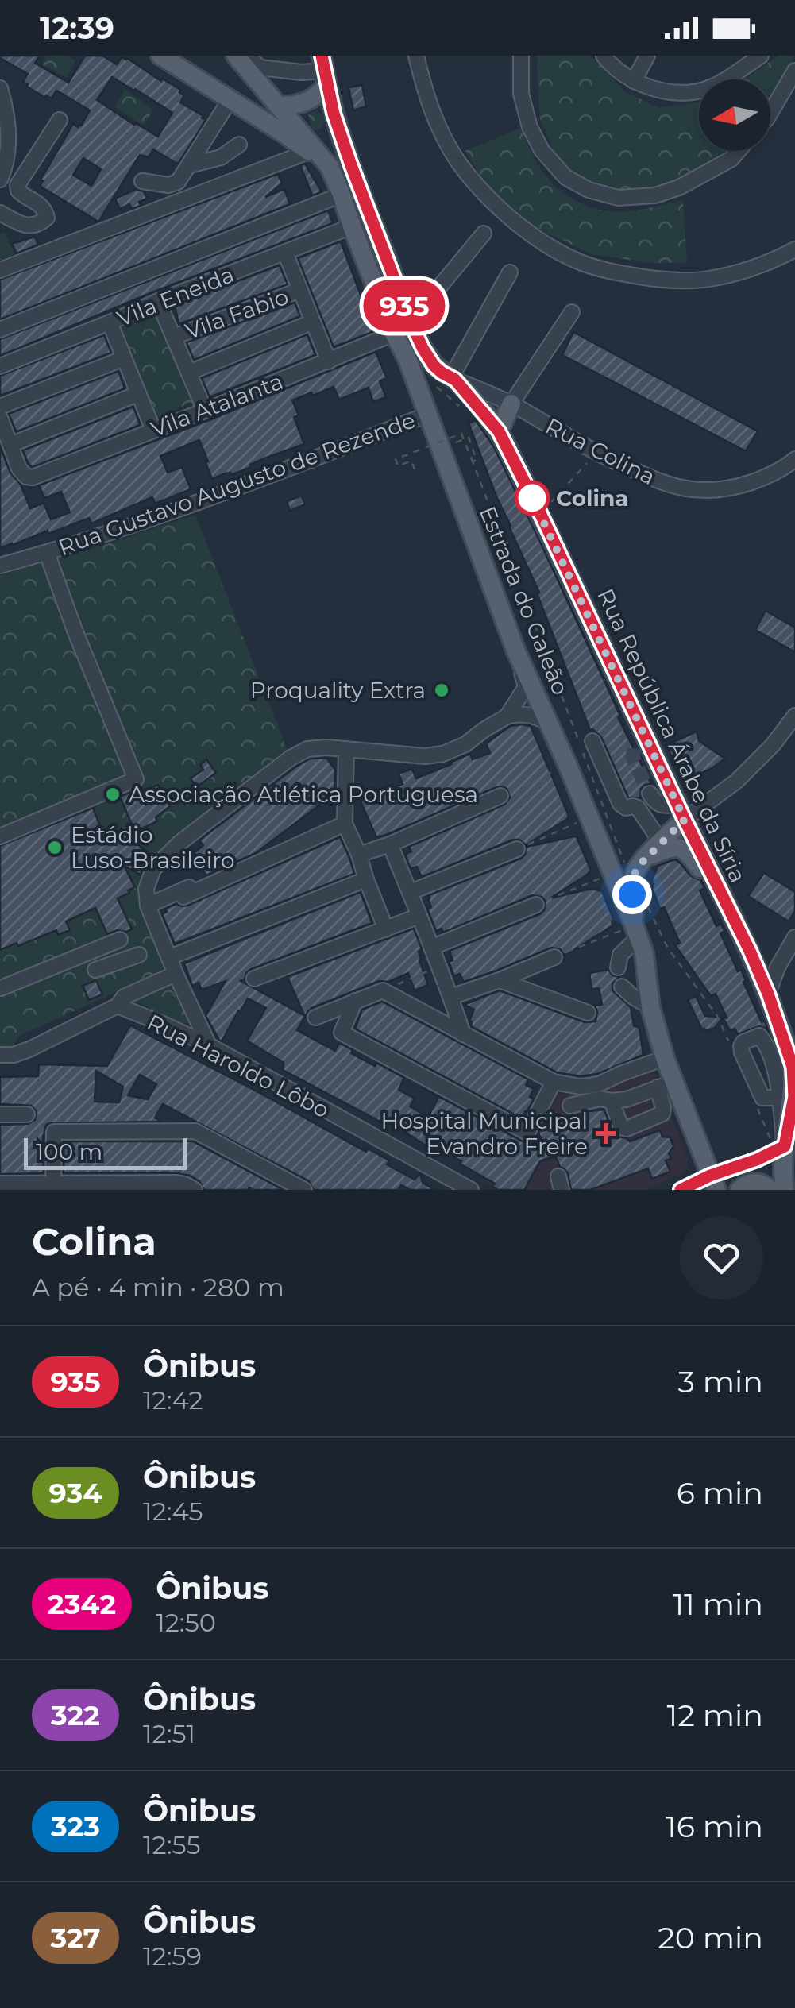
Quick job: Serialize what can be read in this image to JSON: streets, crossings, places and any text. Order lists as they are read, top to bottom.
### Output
{
  "streets": {
    "main road": ["Estrada do Galeão", "Rua República Árabe da Síria"],
    "street": [
      "Vila Eneida",
      "Vila Fabio",
      "Vila Atalanta",
      "Rua Colina",
      "Rua Gustavo Augusto de Rezende",
      "Rua Haroldo Lôbo"
    ]
  },
  "crossings": [
    ["Vila Eneida", "Estrada do Galeão"],
    ["Vila Atalanta", "Estrada do Galeão"],
    ["Rua Colina", "Rua República Árabe da Síria"],
    ["Rua Gustavo Augusto de Rezende", "Estrada do Galeão"]
  ],
  "places": {
    "other": [
      "Colina",
      "Proquality Extra",
      "Associação Atlética Portuguesa",
      "Estádio Luso-Brasileiro"
    ],
    "health": ["Hospital Municipal Evandro Freire"]
  },
  "lines": ["bus line 935"],
  "scale_bar": "100 m",
  "north": "left",
  "page": {
    "status": "12:39",
    "on_map": "935",
    "scale": "100 m",
    "heading": ["Colina", "A pé · 4 min · 280 m"],
    "list": [
      {
        "mark": "935",
        "name": "Ônibus",
        "note": "12:42",
        "value": "3 min"
      },
      {
        "mark": "934",
        "name": "Ônibus",
        "note": "12:45",
        "value": "6 min"
      },
      {
        "mark": "2342",
        "name": "Ônibus",
        "note": "12:50",
        "value": "11 min"
      },
      {
        "mark": "322",
        "name": "Ônibus",
        "note": "12:51",
        "value": "12 min"
      },
      {
        "mark": "323",
        "name": "Ônibus",
        "note": "12:55",
        "value": "16 min"
      },
      {
        "mark": "327",
        "name": "Ônibus",
        "note": "12:59",
        "value": "20 min"
      }
    ]
  }
}
